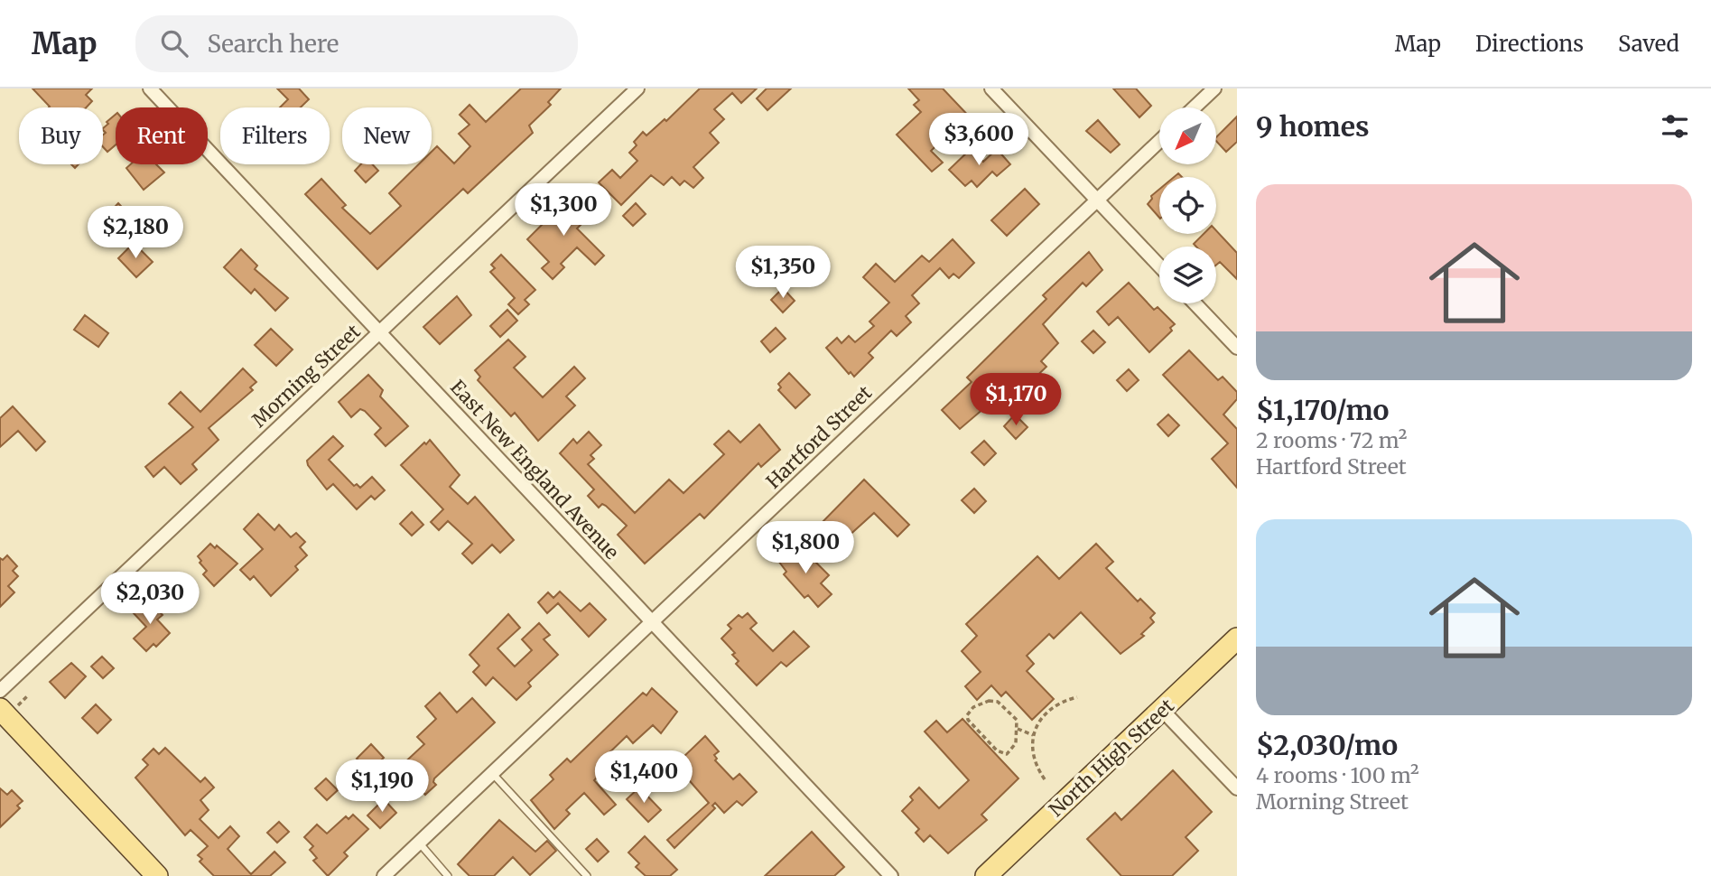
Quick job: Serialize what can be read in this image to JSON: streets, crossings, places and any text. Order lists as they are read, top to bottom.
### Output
{
  "streets": {
    "main road": ["North High Street"],
    "street": ["Morning Street", "Hartford Street", "East New England Avenue"]
  },
  "crossings": [
    ["Morning Street", "East New England Avenue"],
    ["Hartford Street", "East New England Avenue"]
  ],
  "north": "bottom left",
  "page": {
    "header": "Map",
    "search": "Search here",
    "nav": ["Map", "Directions", "Saved"],
    "heading": "9 homes",
    "chip": [
      "Buy",
      "Rent",
      "Filters",
      "New"
    ],
    "price": [
      "$3,600",
      "$1,300",
      "$2,180",
      "$1,350",
      "$1,170",
      "$1,800",
      "$2,030",
      "$1,400",
      "$1,190"
    ],
    "list": [
      {
        "name": "$1,170/mo",
        "note": "2 rooms · 72 m² · Hartford Street"
      },
      {
        "name": "$2,030/mo",
        "note": "4 rooms · 100 m² · Morning Street"
      }
    ]
  }
}
